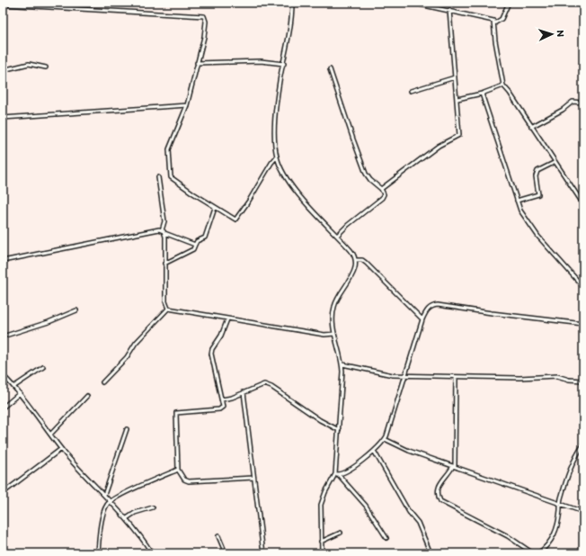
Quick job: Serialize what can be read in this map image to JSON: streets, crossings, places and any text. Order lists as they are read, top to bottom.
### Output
{
  "north": "right"
}
